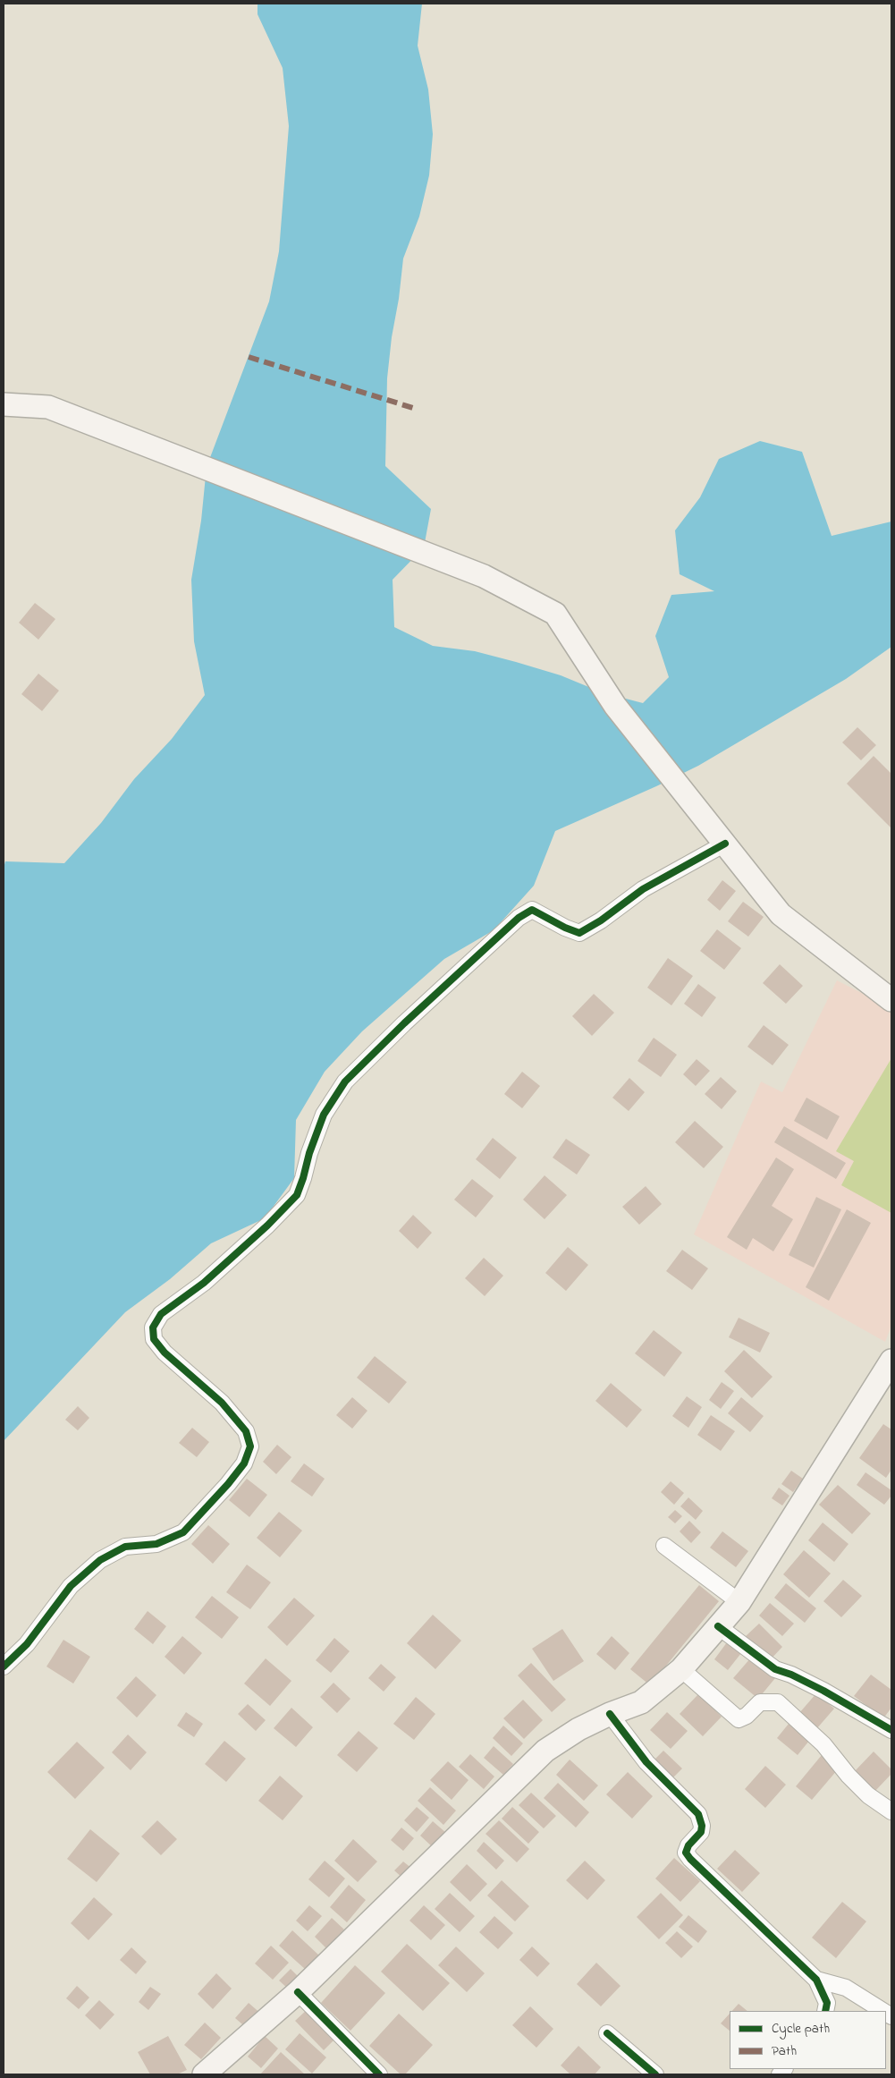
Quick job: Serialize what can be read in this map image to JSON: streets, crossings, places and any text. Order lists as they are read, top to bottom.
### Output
{
  "legend": ["Cycle path", "Path"]
}
